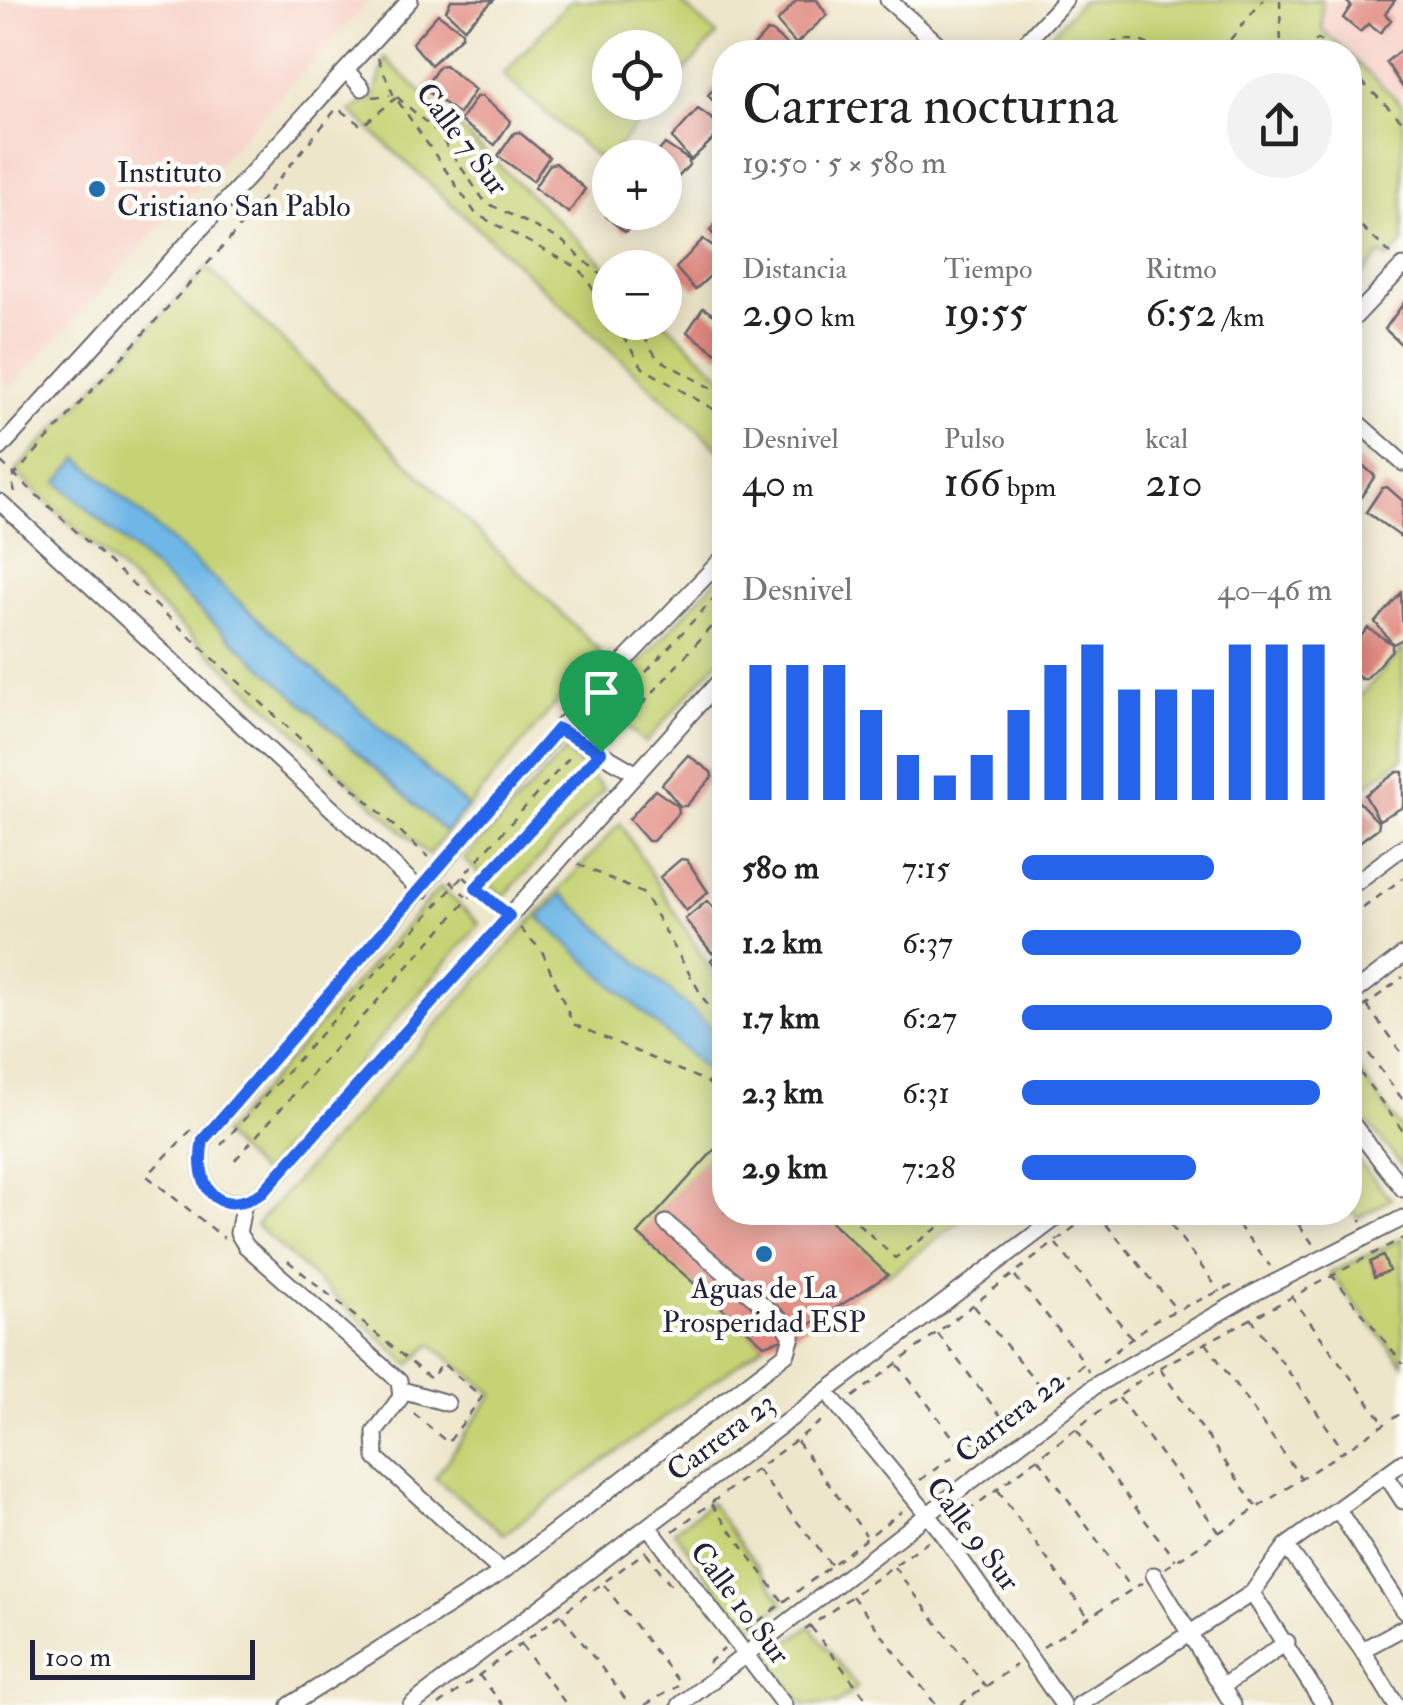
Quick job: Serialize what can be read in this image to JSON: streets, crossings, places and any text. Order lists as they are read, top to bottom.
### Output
{
  "streets": {
    "street": [
      "Carrera 22",
      "Carrera 23",
      "Calle 9 Sur",
      "Calle 10 Sur"
    ],
    "path": ["Calle 7 Sur"]
  },
  "crossings": [
    ["Carrera 22", "Calle 9 Sur"],
    ["Carrera 22", "Calle 10 Sur"]
  ],
  "places": ["Instituto Cristiano San Pablo", "Aguas de La Prosperidad ESP"],
  "scale_bar": "100 m",
  "page": {
    "map_buttons": ["+", "−"],
    "heading": ["Carrera nocturna", "19:50 · 5 × 580 m"],
    "stats": [
      ["Distancia", "2.90 km"],
      ["Tiempo", "19:55"],
      ["Ritmo", "6:52 /km"],
      ["Desnivel", "40 m"],
      ["Pulso", "166 bpm"],
      ["kcal", "210"]
    ],
    "chart": ["Desnivel", "40–46 m"],
    "list": [
      {
        "name": "580 m",
        "note": "7:15"
      },
      {
        "name": "1.2 km",
        "note": "6:37"
      },
      {
        "name": "1.7 km",
        "note": "6:27"
      },
      {
        "name": "2.3 km",
        "note": "6:31"
      },
      {
        "name": "2.9 km",
        "note": "7:28"
      }
    ],
    "scale": "100 m"
  }
}
